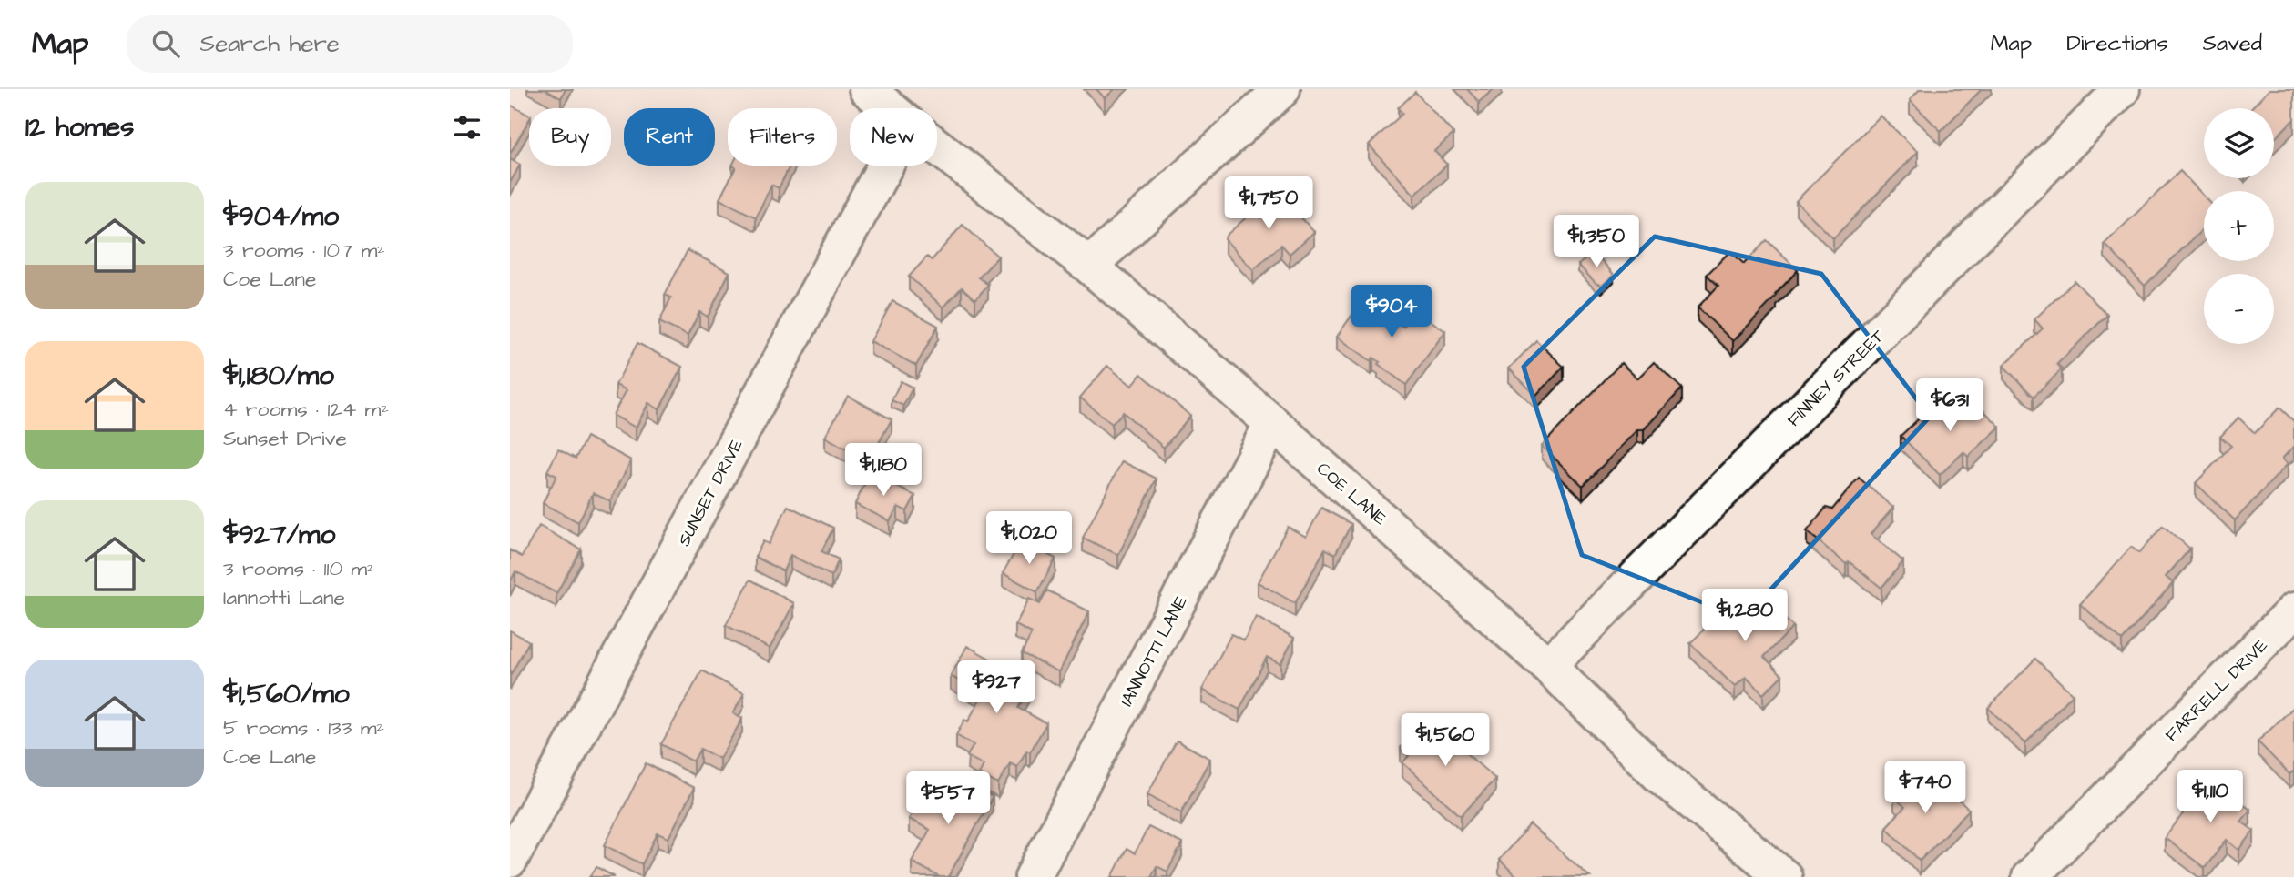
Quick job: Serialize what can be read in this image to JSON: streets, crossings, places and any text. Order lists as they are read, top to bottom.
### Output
{
  "streets": {
    "street": [
      "FINNEY STREET",
      "SUNSET DRIVE",
      "COE LANE",
      "IANNOTTI LANE",
      "FARRELL DRIVE"
    ]
  },
  "crossings": [
    ["FINNEY STREET", "COE LANE"],
    ["COE LANE", "IANNOTTI LANE"]
  ],
  "page": {
    "header": "Map",
    "search": "Search here",
    "nav": ["Map", "Directions", "Saved"],
    "heading": "12 homes",
    "map_buttons": ["+", "−"],
    "chip": [
      "Buy",
      "Rent",
      "Filters",
      "New"
    ],
    "list": [
      {
        "name": "$904/mo",
        "note": "3 rooms · 107 m² · Coe Lane"
      },
      {
        "name": "$1,180/mo",
        "note": "4 rooms · 124 m² · Sunset Drive"
      },
      {
        "name": "$927/mo",
        "note": "3 rooms · 110 m² · Iannotti Lane"
      },
      {
        "name": "$1,560/mo",
        "note": "5 rooms · 133 m² · Coe Lane"
      }
    ],
    "price": [
      "$1,750",
      "$1,350",
      "$904",
      "$631",
      "$1,180",
      "$1,020",
      "$1,280",
      "$927",
      "$1,560",
      "$740",
      "$1,110",
      "$557"
    ]
  }
}
